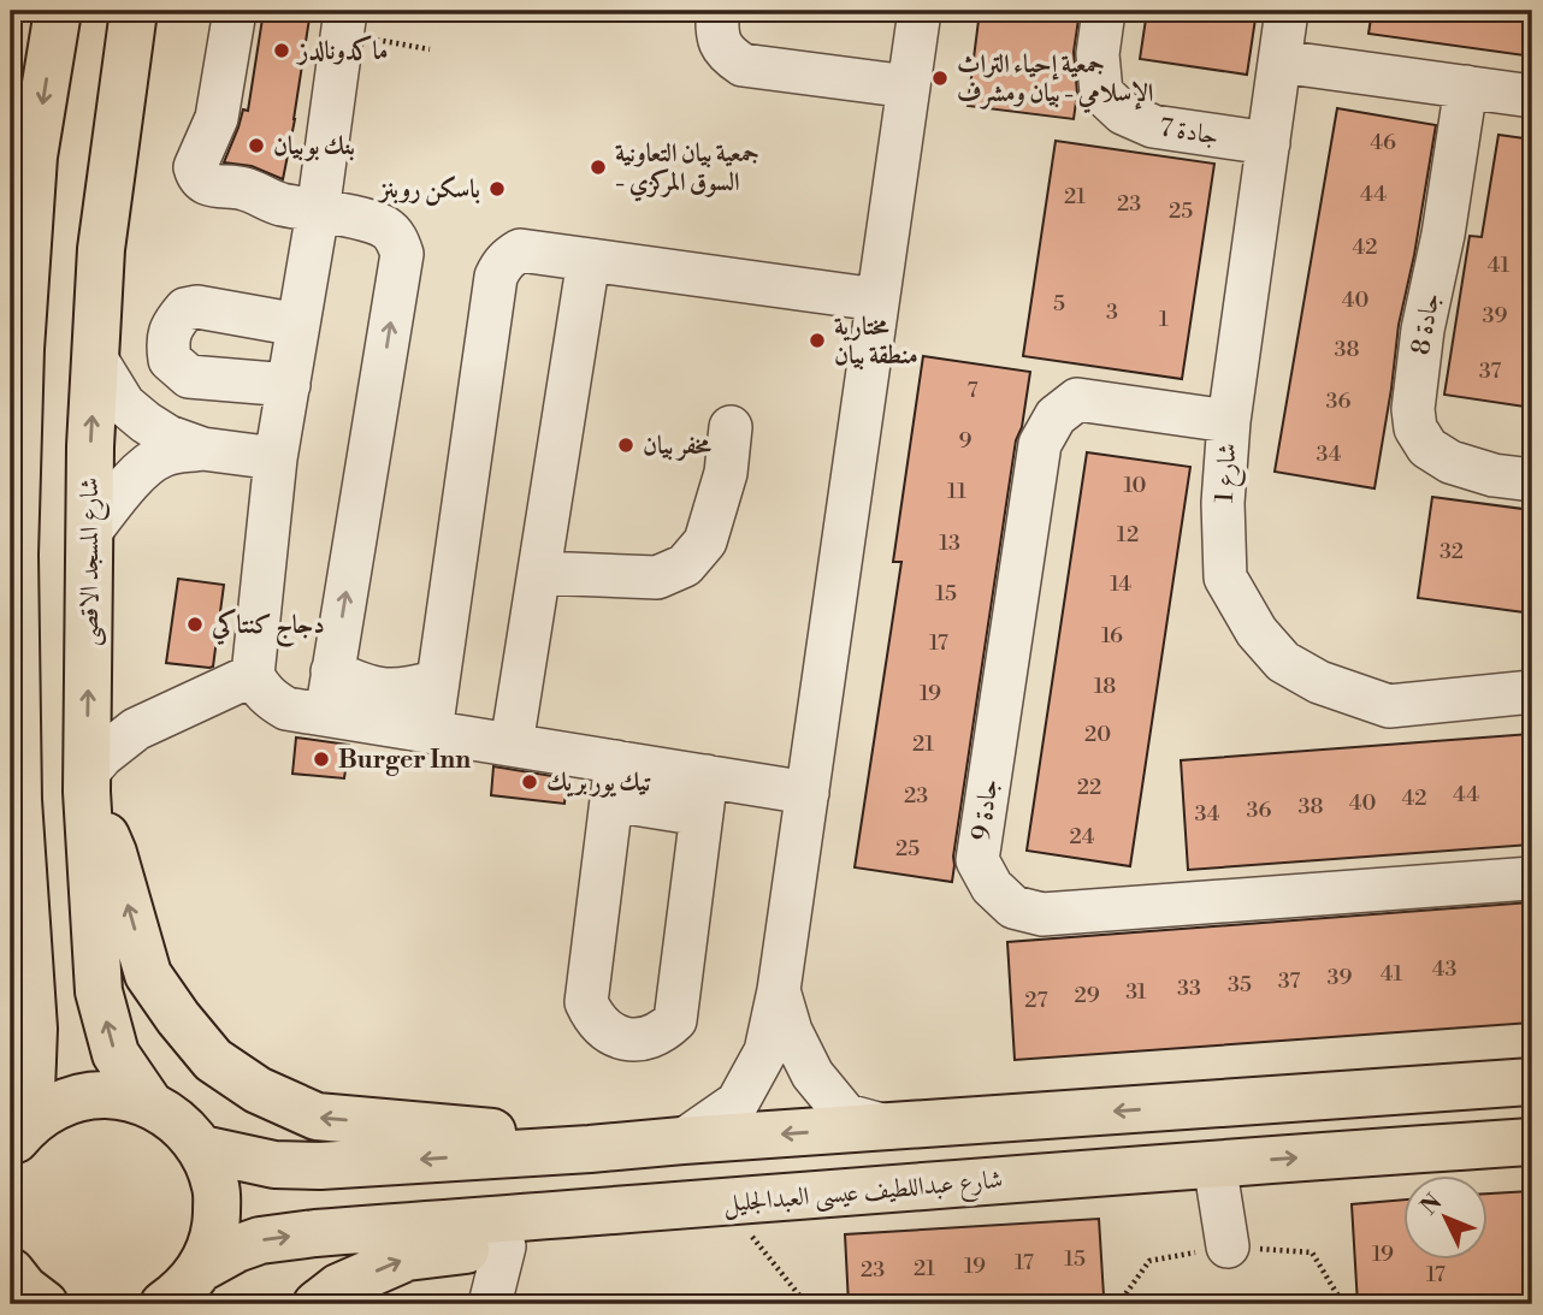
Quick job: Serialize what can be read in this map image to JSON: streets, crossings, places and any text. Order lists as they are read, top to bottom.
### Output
{
  "streets": {
    "main road": ["شارع المسجد الاقصى", "شارع عبداللطيف عيسى العبدالجليل"],
    "street": [
      "جادة 7",
      "جادة 8",
      "شارع 1",
      "جادة 9"
    ]
  },
  "crossings": [
    ["جادة 7", "شارع 1"],
    ["شارع 1", "جادة 9"]
  ],
  "places": [
    "ماكدونالدز",
    "جمعية إحياء التراث الإسلامي - بيان ومشرف",
    "بنك بوبيان",
    "جمعية بيان التعاونية - السوق المركزي",
    "باسكن روبنز",
    "مختارية منطقة بيان",
    "مخفر بيان",
    "دجاج كنتاكي",
    "Burger Inn",
    "تيك يور بريك"
  ],
  "house_numbers": [
    "46",
    "44",
    "21",
    "23",
    "25",
    "42",
    "41",
    "40",
    "5",
    "3",
    "39",
    "1",
    "38",
    "37",
    "7",
    "36",
    "9",
    "34",
    "10",
    "11",
    "12",
    "13",
    "32",
    "14",
    "15",
    "16",
    "17",
    "18",
    "19",
    "20",
    "21",
    "22",
    "44",
    "23",
    "42",
    "40",
    "38",
    "36",
    "34",
    "24",
    "25",
    "43",
    "41",
    "39",
    "37",
    "35",
    "33",
    "31",
    "29",
    "27",
    "19",
    "15",
    "17",
    "19",
    "21",
    "23",
    "17"
  ],
  "north": "top left"
}
